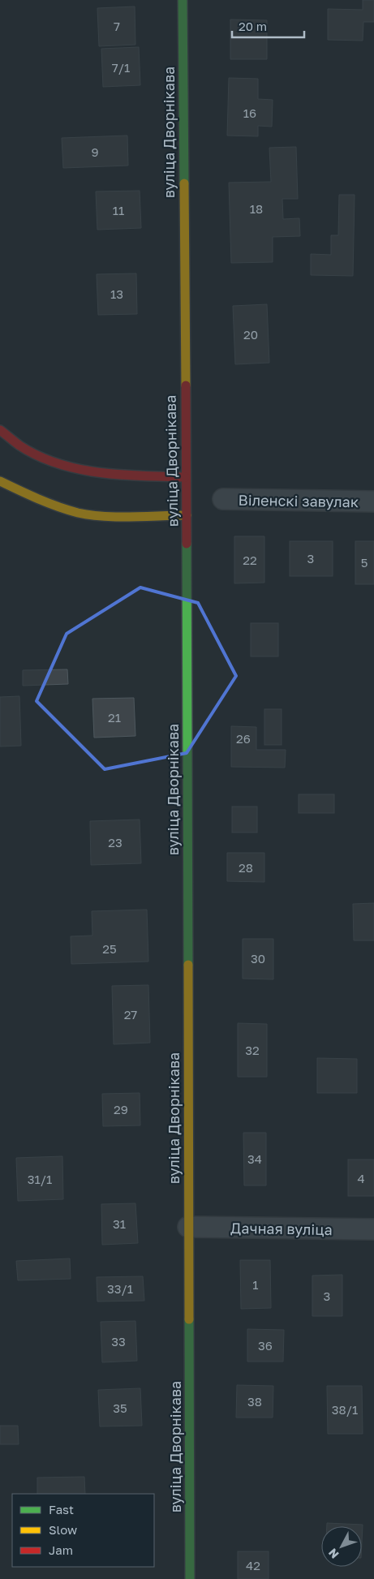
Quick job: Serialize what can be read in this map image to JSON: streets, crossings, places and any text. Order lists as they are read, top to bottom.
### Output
{
  "streets": {
    "main road": ["вуліца Дворнікава"],
    "street": ["Віленскі завулак", "Дачная вуліца"]
  },
  "crossings": [
    ["вуліца Дворнікава", "Дачная вуліца"]
  ],
  "house_numbers": [
    "7",
    "7/1",
    "16",
    "9",
    "18",
    "11",
    "13",
    "20",
    "3",
    "22",
    "5",
    "21",
    "26",
    "23",
    "28",
    "25",
    "30",
    "27",
    "32",
    "29",
    "34",
    "4",
    "31/1",
    "31",
    "1",
    "33/1",
    "3",
    "33",
    "36",
    "38",
    "35",
    "38/1",
    "42"
  ],
  "legend": ["Fast", "Slow", "Jam"],
  "scale_bar": "20 m",
  "north": "bottom left"
}
